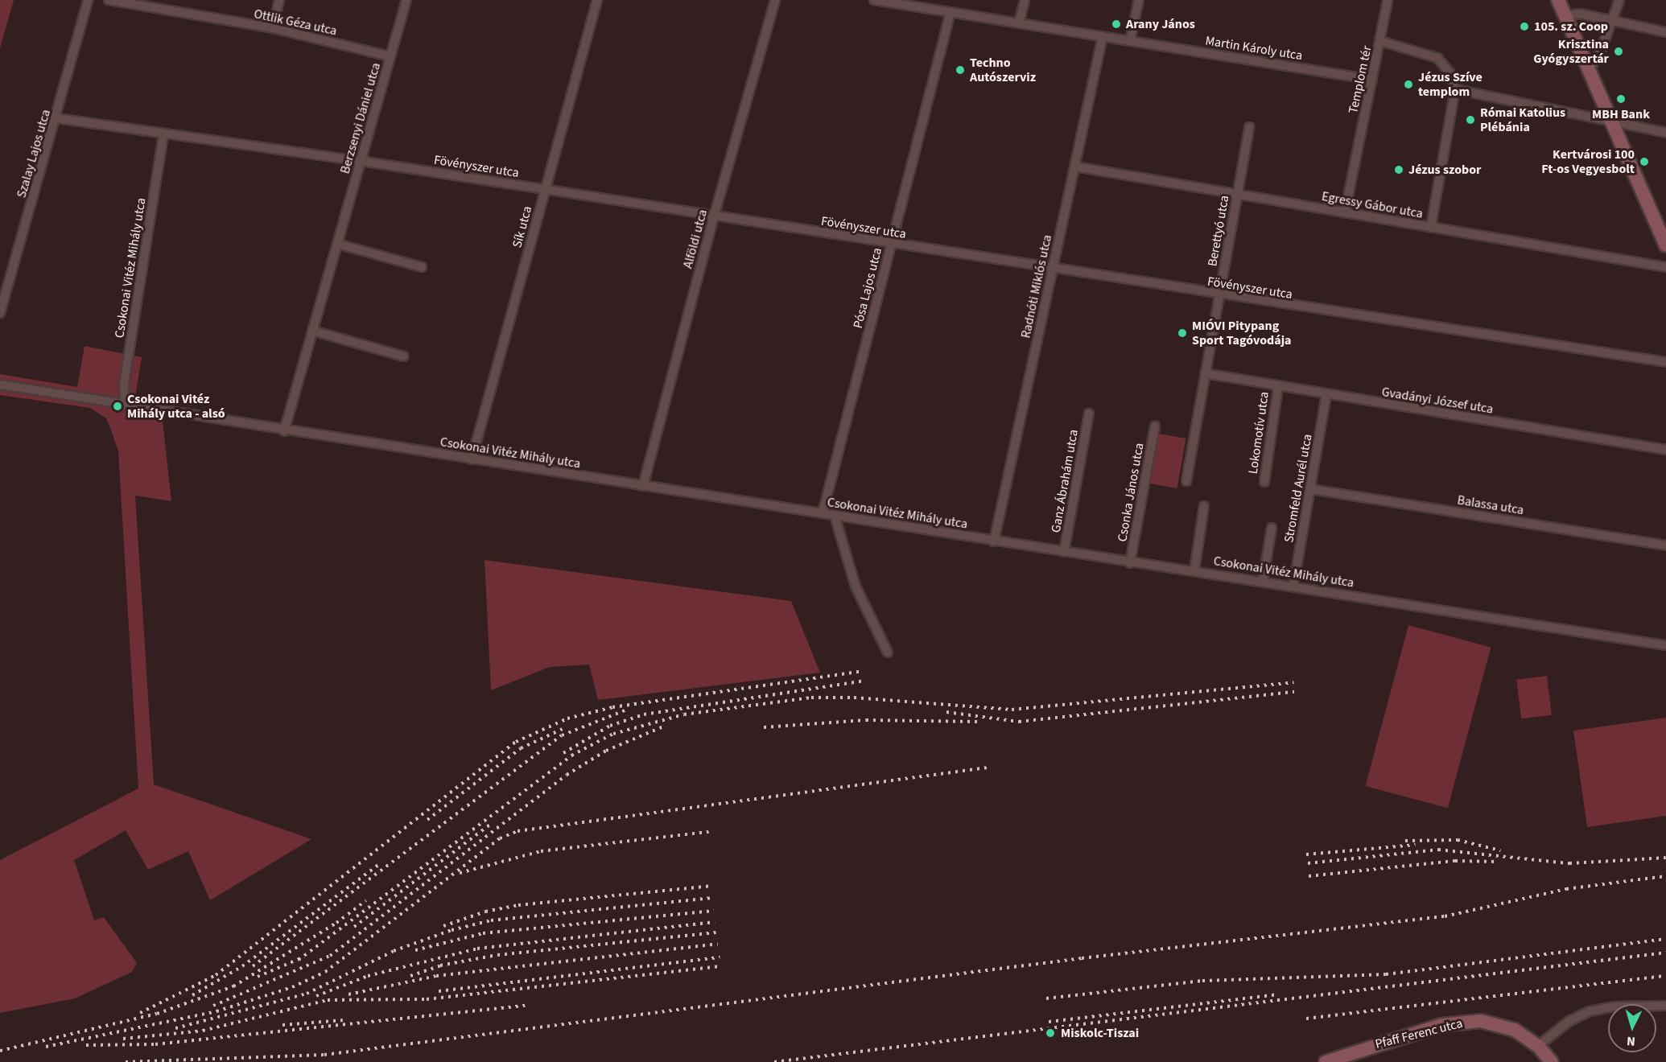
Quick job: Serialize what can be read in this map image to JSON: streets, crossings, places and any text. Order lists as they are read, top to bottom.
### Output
{
  "streets": {
    "main road": ["Pfaff Ferenc utca"],
    "street": [
      "Ottlik Géza utca",
      "Martin Károly utca",
      "Templom tér",
      "Berzsenyi Dániel utca",
      "Szalay Lajos utca",
      "Fövényszer utca",
      "Egressy Gábor utca",
      "Sík utca",
      "Berettyó utca",
      "Alföldi utca",
      "Csokonai Vitéz Mihály utca",
      "Radnóti Miklós utca",
      "Pósa Lajos utca",
      "Gvadányi József utca",
      "Lokomotív utca",
      "Ganz Ábrahám utca",
      "Stromfeld Aurél utca",
      "Csonka János utca",
      "Balassa utca"
    ]
  },
  "crossings": [
    ["Ottlik Géza utca", "Berzsenyi Dániel utca"],
    ["Martin Károly utca", "Templom tér"],
    ["Martin Károly utca", "Radnóti Miklós utca"],
    ["Martin Károly utca", "Pósa Lajos utca"],
    ["Templom tér", "Egressy Gábor utca"],
    ["Berzsenyi Dániel utca", "Fövényszer utca"],
    ["Berzsenyi Dániel utca", "Csokonai Vitéz Mihály utca"],
    ["Szalay Lajos utca", "Fövényszer utca"],
    ["Fövényszer utca", "Sík utca"],
    ["Fövényszer utca", "Berettyó utca"],
    ["Fövényszer utca", "Alföldi utca"],
    ["Fövényszer utca", "Csokonai Vitéz Mihály utca"],
    ["Fövényszer utca", "Radnóti Miklós utca"],
    ["Fövényszer utca", "Pósa Lajos utca"],
    ["Egressy Gábor utca", "Berettyó utca"],
    ["Egressy Gábor utca", "Radnóti Miklós utca"],
    ["Sík utca", "Csokonai Vitéz Mihály utca"],
    ["Berettyó utca", "Gvadányi József utca"],
    ["Alföldi utca", "Csokonai Vitéz Mihály utca"],
    ["Csokonai Vitéz Mihály utca", "Radnóti Miklós utca"],
    ["Csokonai Vitéz Mihály utca", "Pósa Lajos utca"],
    ["Csokonai Vitéz Mihály utca", "Ganz Ábrahám utca"],
    ["Csokonai Vitéz Mihály utca", "Stromfeld Aurél utca"],
    ["Csokonai Vitéz Mihály utca", "Csonka János utca"],
    ["Gvadányi József utca", "Lokomotív utca"],
    ["Gvadányi József utca", "Stromfeld Aurél utca"],
    ["Stromfeld Aurél utca", "Balassa utca"]
  ],
  "places": [
    "Arany János",
    "105. sz. Coop",
    "Krisztina Gyógyszertár",
    "Techno Autószerviz",
    "Jézus Szíve templom",
    "MBH Bank",
    "Római Katolius Plébánia",
    "Kertvárosi 100 Ft-os Vegyesbolt",
    "Jézus szobor",
    "MIÓVI Pitypang Sport Tagóvodája",
    "Csokonai Vitéz Mihály utca - alsó",
    "Miskolc-Tiszai"
  ],
  "north": "bottom"
}
